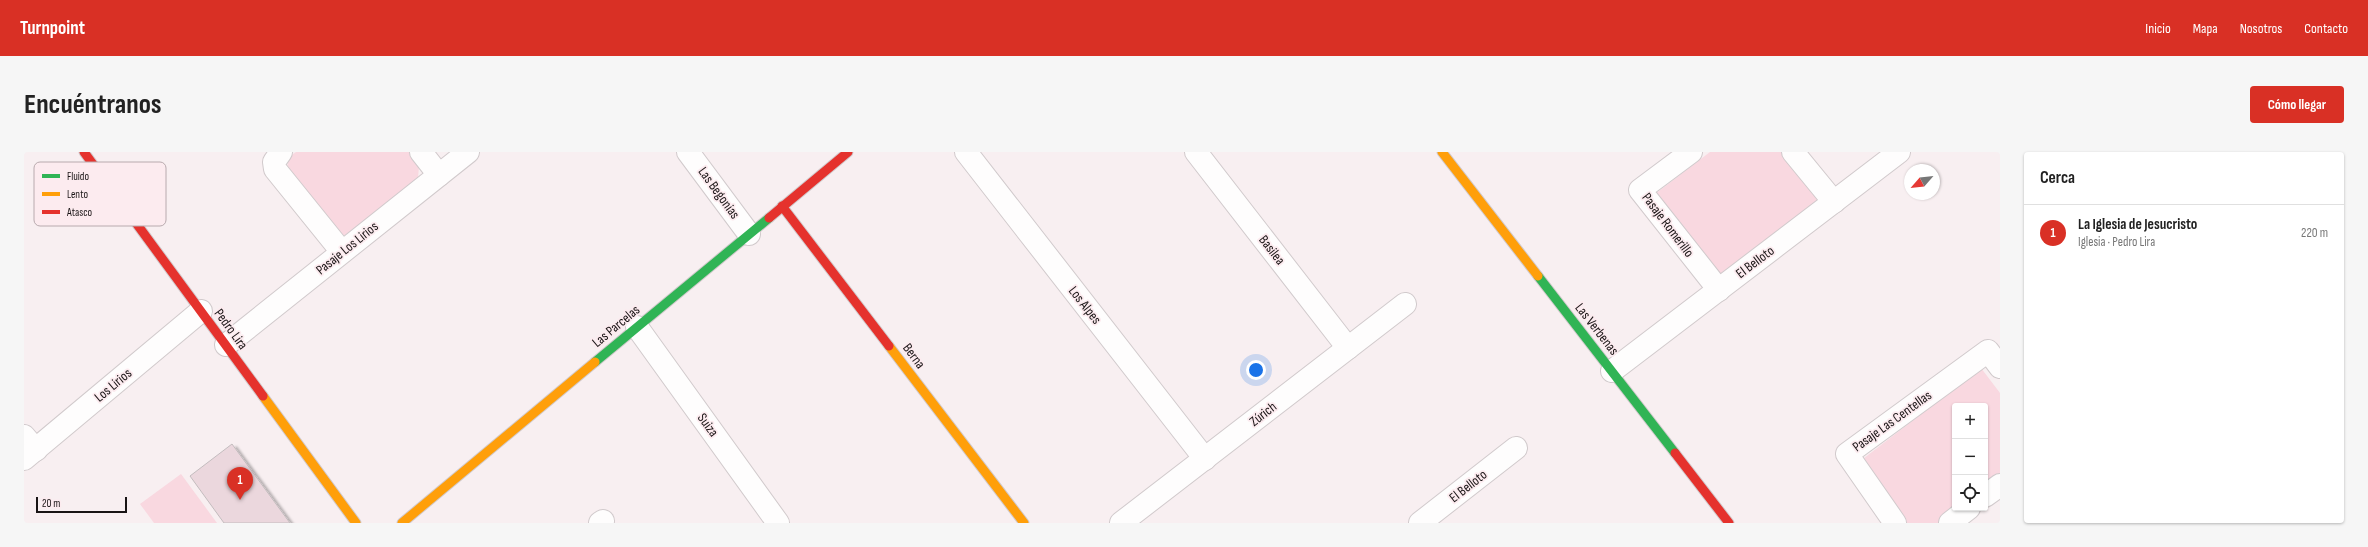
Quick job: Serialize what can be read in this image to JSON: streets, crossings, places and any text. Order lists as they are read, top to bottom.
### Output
{
  "streets": {
    "street": [
      "Las Begonias",
      "Pasaje Romerillo",
      "Pasaje Los Lirios",
      "Basilea",
      "El Belloto",
      "Los Alpes",
      "Las Parcelas",
      "Pedro Lira",
      "Las Verbenas",
      "Berna",
      "Los Lirios",
      "Zúrich",
      "Pasaje Las Centellas",
      "Suiza"
    ]
  },
  "crossings": [
    ["Las Begonias", "Las Parcelas"],
    ["Pasaje Romerillo", "El Belloto"],
    ["Pasaje Los Lirios", "Pedro Lira"],
    ["Basilea", "Zúrich"],
    ["El Belloto", "Las Verbenas"],
    ["Los Alpes", "Zúrich"],
    ["Las Parcelas", "Berna"],
    ["Las Parcelas", "Suiza"],
    ["Pedro Lira", "Los Lirios"]
  ],
  "legend": ["Fluido", "Lento", "Atasco"],
  "scale_bar": "20 m",
  "north": "bottom left",
  "page": {
    "header": "Turnpoint",
    "nav": [
      "Inicio",
      "Mapa",
      "Nosotros",
      "Contacto"
    ],
    "buttons": "Cómo llegar",
    "title": "Encuéntranos",
    "heading": "Cerca",
    "list": [
      {
        "mark": "1",
        "name": "La Iglesia de Jesucristo",
        "note": "Iglesia · Pedro Lira",
        "value": "220 m"
      }
    ],
    "map_buttons": ["+", "−"],
    "pins": "1",
    "scale": "20 m"
  }
}
